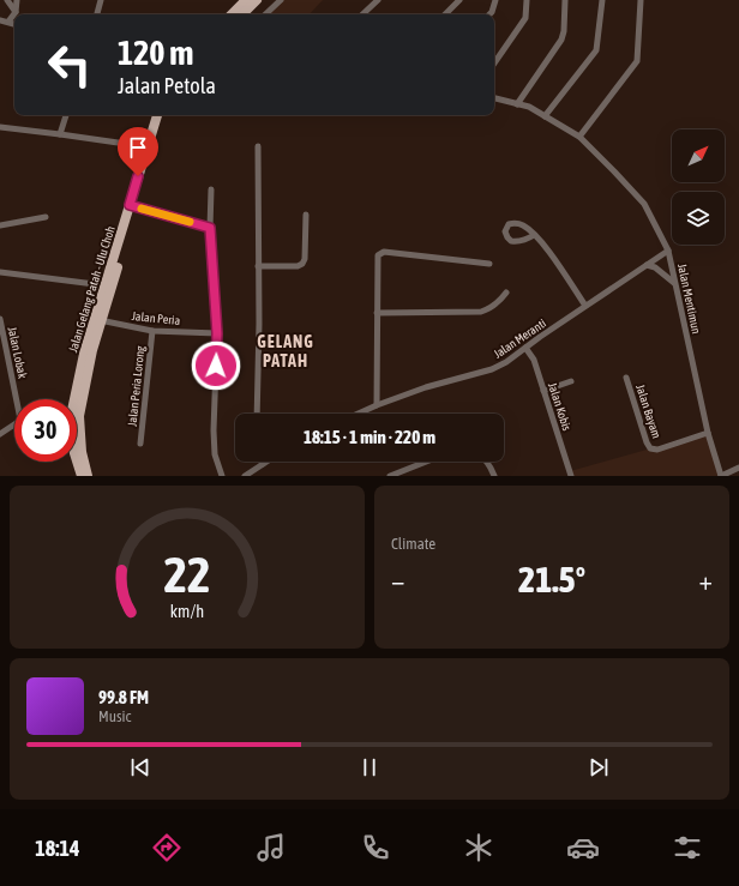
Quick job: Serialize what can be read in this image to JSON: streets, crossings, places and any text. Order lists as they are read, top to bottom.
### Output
{
  "streets": {
    "main road": ["Jalan Gelang Patah - Ulu Choh"],
    "street": [
      "Jalan Mentimun",
      "Jalan Peria",
      "Jalan Meranti",
      "Jalan Lobak",
      "Jalan Peria Lorong",
      "Jalan Kobis",
      "Jalan Bayam"
    ]
  },
  "crossings": [
    ["Jalan Gelang Patah - Ulu Choh", "Jalan Peria"],
    ["Jalan Mentimun", "Jalan Meranti"],
    ["Jalan Mentimun", "Jalan Bayam"],
    ["Jalan Peria", "Jalan Peria Lorong"],
    ["Jalan Meranti", "Jalan Kobis"]
  ],
  "districts": ["GELANG PATAH"],
  "north": "top right",
  "page": {
    "turn": ["120 m", "Jalan Petola"],
    "limit": "30",
    "trip": "18:15 · 1 min · 220 m",
    "tile": "Climate",
    "heat": ["−", "21.5°", "+"],
    "song": ["99.8 FM", "Music"],
    "tabs": "18:14",
    "gauge": ["22", "km/h"]
  }
}
